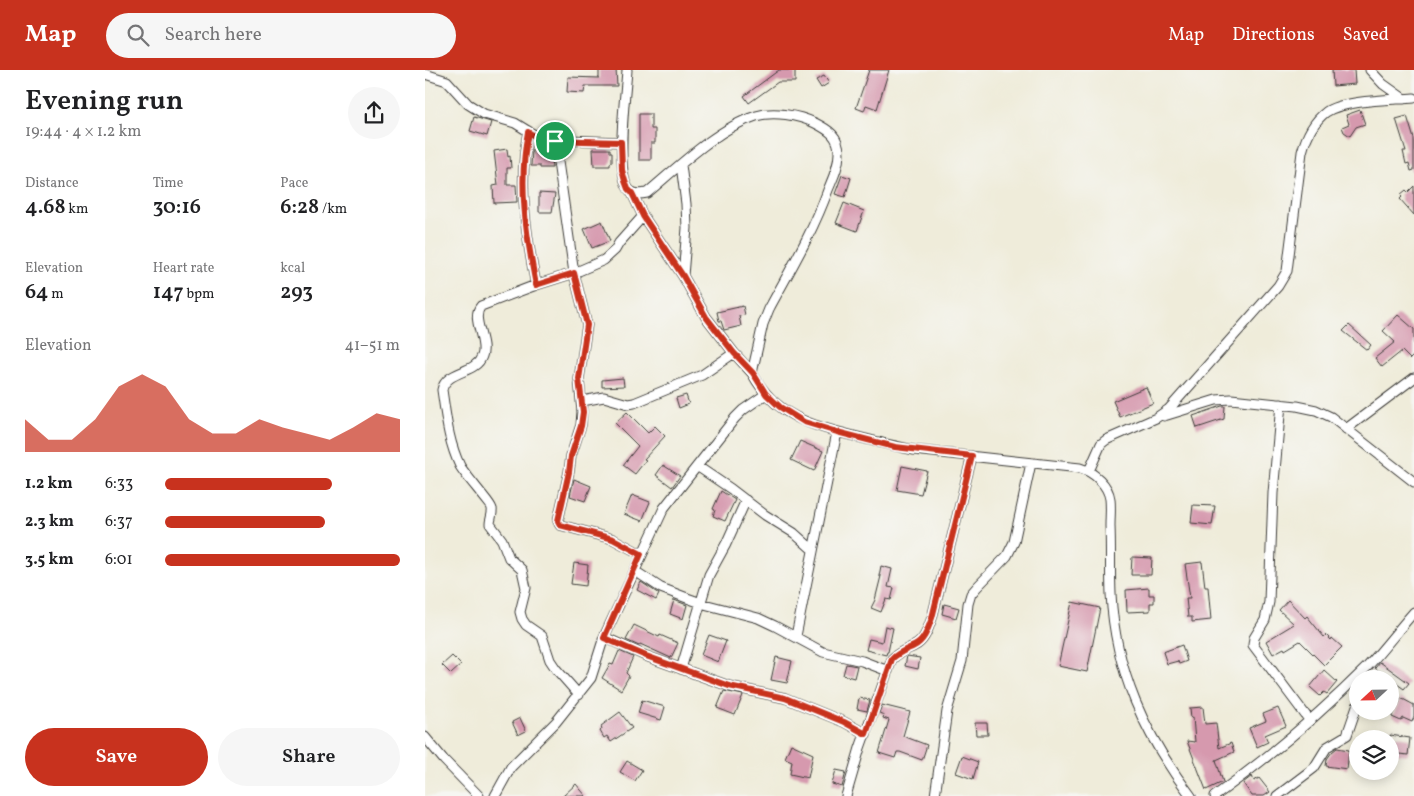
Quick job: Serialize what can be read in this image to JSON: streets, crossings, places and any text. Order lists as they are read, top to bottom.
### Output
{
  "north": "left",
  "page": {
    "header": "Map",
    "search": "Search here",
    "nav": ["Map", "Directions", "Saved"],
    "heading": ["Evening run", "19:44 · 4 × 1.2 km"],
    "stats": [
      ["Distance", "4.68 km"],
      ["Time", "30:16"],
      ["Pace", "6:28 /km"],
      ["Elevation", "64 m"],
      ["Heart rate", "147 bpm"],
      ["kcal", "293"]
    ],
    "chart": ["Elevation", "41–51 m"],
    "list": [
      {
        "name": "1.2 km",
        "note": "6:33"
      },
      {
        "name": "2.3 km",
        "note": "6:37"
      },
      {
        "name": "3.5 km",
        "note": "6:01"
      }
    ],
    "buttons": ["Save", "Share"]
  }
}
